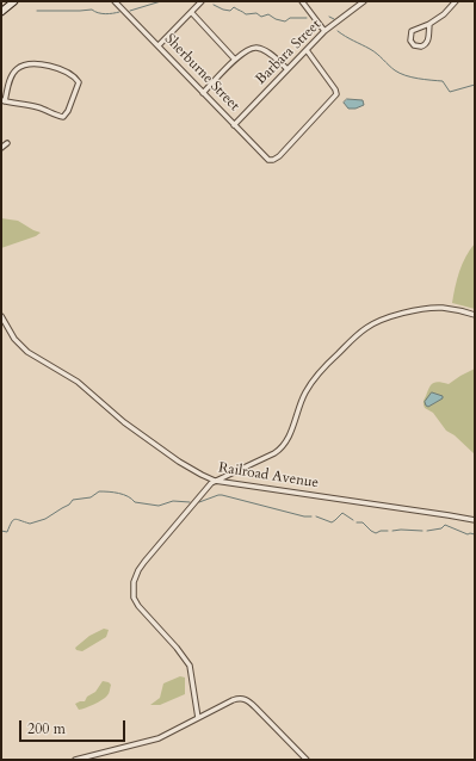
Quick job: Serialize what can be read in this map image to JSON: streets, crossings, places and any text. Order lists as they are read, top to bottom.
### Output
{
  "streets": {
    "street": ["Barbara Street", "Sherburne Street", "Railroad Avenue"]
  },
  "crossings": [
    ["Barbara Street", "Sherburne Street"]
  ],
  "scale_bar": "200 m"
}
